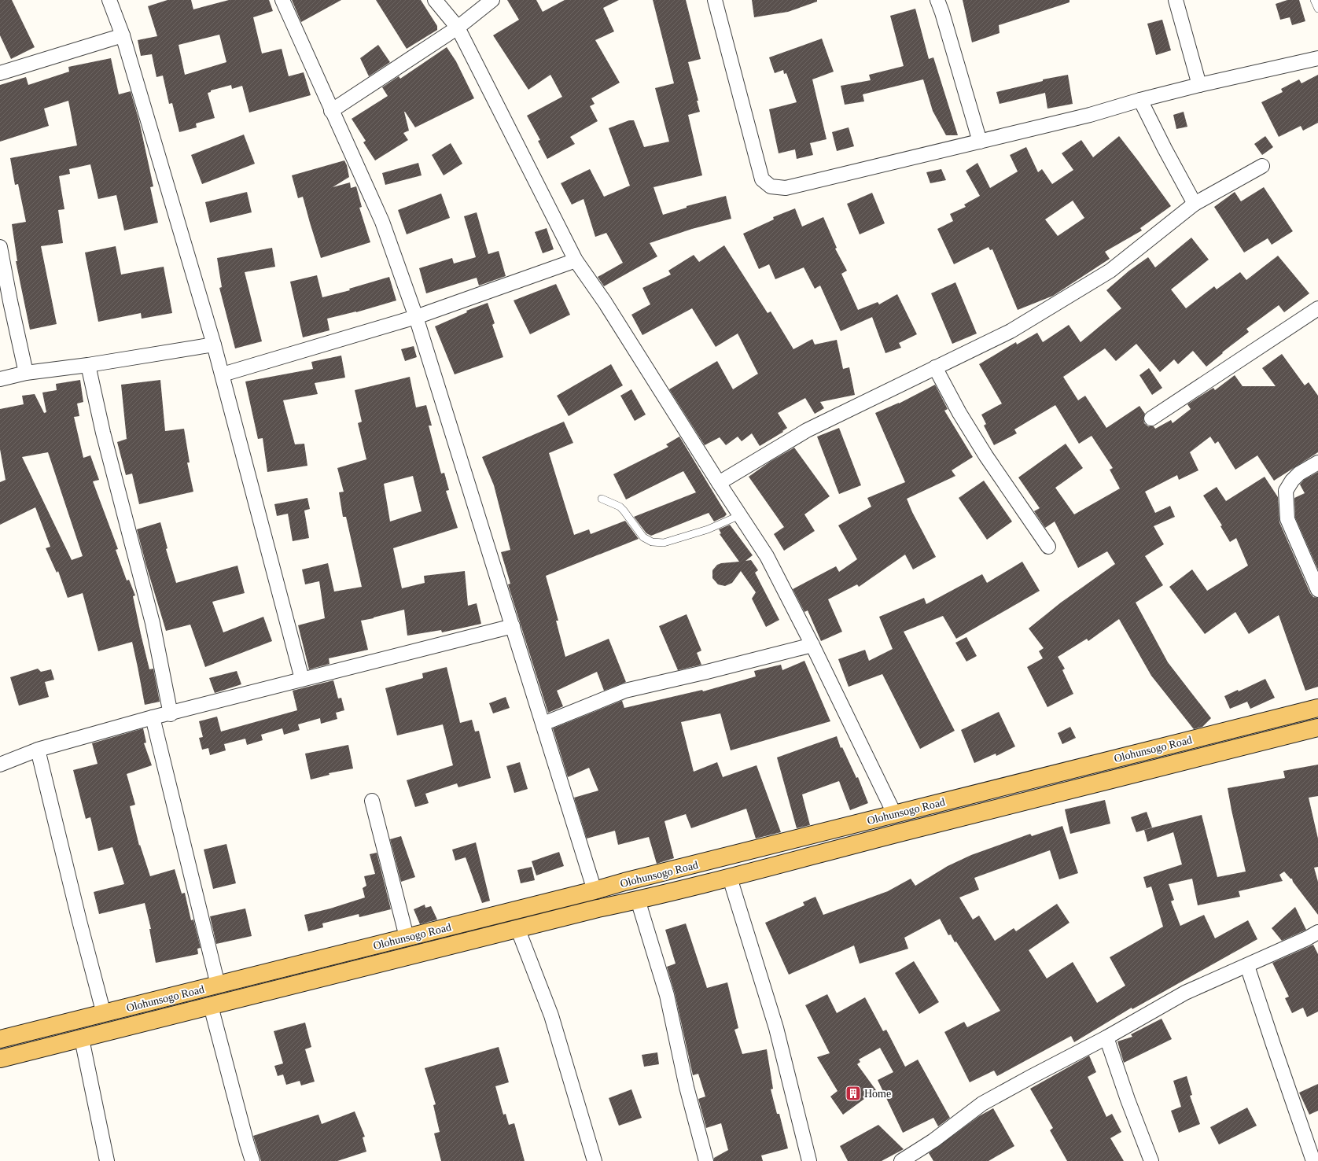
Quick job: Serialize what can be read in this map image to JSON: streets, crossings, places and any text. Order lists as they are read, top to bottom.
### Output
{
  "streets": {
    "main road": ["Olohunsogo Road"]
  },
  "places": {
    "building": ["Home"]
  }
}
